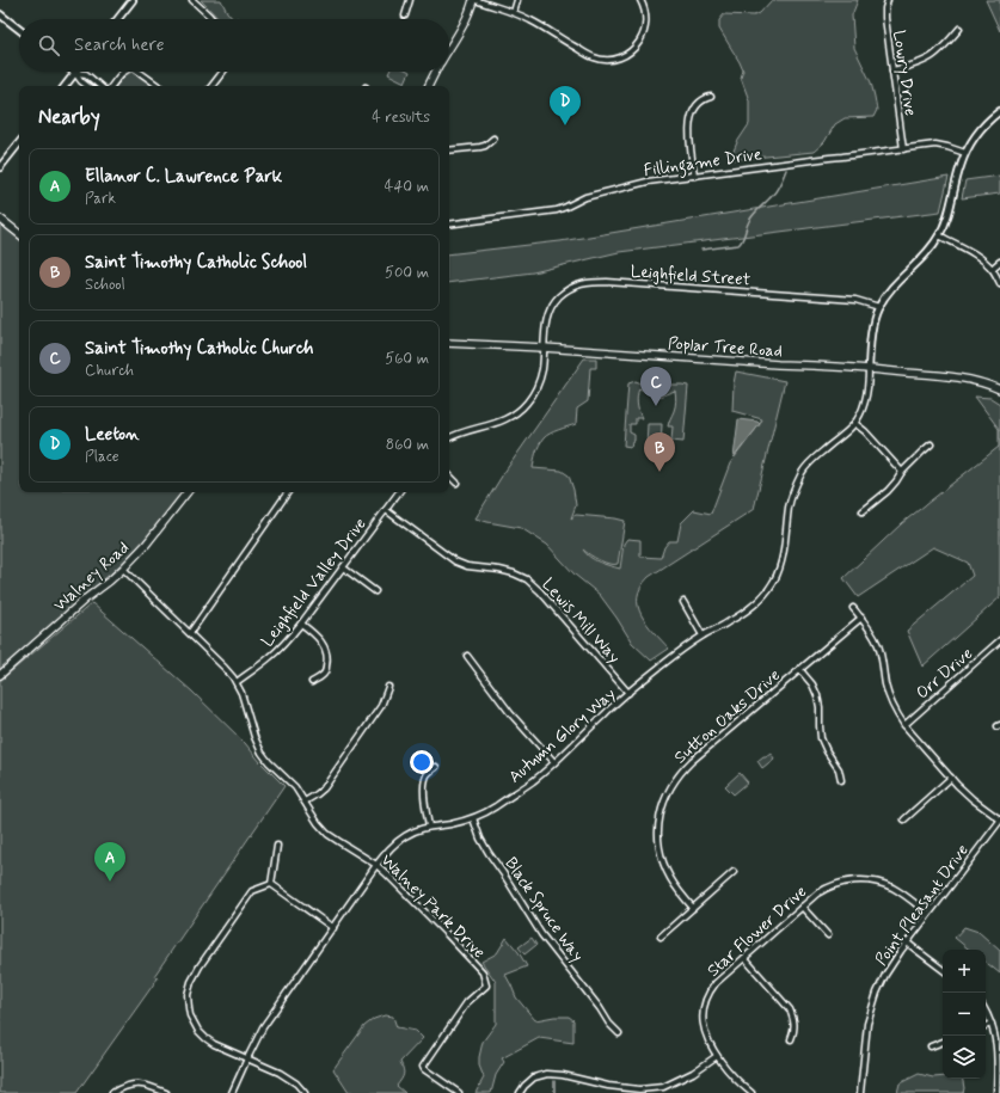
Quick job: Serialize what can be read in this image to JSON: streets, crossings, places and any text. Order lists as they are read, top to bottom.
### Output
{
  "streets": {
    "main road": ["Poplar Tree Road", "Walney Road"],
    "street": [
      "Lowry Drive",
      "Fillingame Drive",
      "Leighfield Street",
      "Leighfield Valley Drive",
      "Lewis Mill Way",
      "Orr Drive",
      "Sutton Oaks Drive",
      "Autumn Glory Way",
      "Point Pleasant Drive",
      "Walney Park Drive",
      "Black Spruce Way",
      "Star Flower Drive"
    ]
  },
  "crossings": [
    ["Lowry Drive", "Fillingame Drive"],
    ["Leighfield Street", "Poplar Tree Road"],
    ["Poplar Tree Road", "Autumn Glory Way"],
    ["Walney Road", "Walney Park Drive"],
    ["Leighfield Valley Drive", "Lewis Mill Way"],
    ["Leighfield Valley Drive", "Walney Park Drive"],
    ["Lewis Mill Way", "Autumn Glory Way"],
    ["Autumn Glory Way", "Walney Park Drive"],
    ["Autumn Glory Way", "Black Spruce Way"],
    ["Point Pleasant Drive", "Star Flower Drive"]
  ],
  "page": {
    "search": "Search here",
    "pins": [
      "D",
      "C",
      "B",
      "A"
    ],
    "heading": ["Nearby", "4 results"],
    "list": [
      {
        "mark": "A",
        "name": "Ellanor C. Lawrence Park",
        "note": "Park",
        "value": "440 m"
      },
      {
        "mark": "B",
        "name": "Saint Timothy Catholic School",
        "note": "School",
        "value": "500 m"
      },
      {
        "mark": "C",
        "name": "Saint Timothy Catholic Church",
        "note": "Church",
        "value": "560 m"
      },
      {
        "mark": "D",
        "name": "Leeton",
        "note": "Place",
        "value": "860 m"
      }
    ],
    "map_buttons": ["+", "−"]
  }
}
